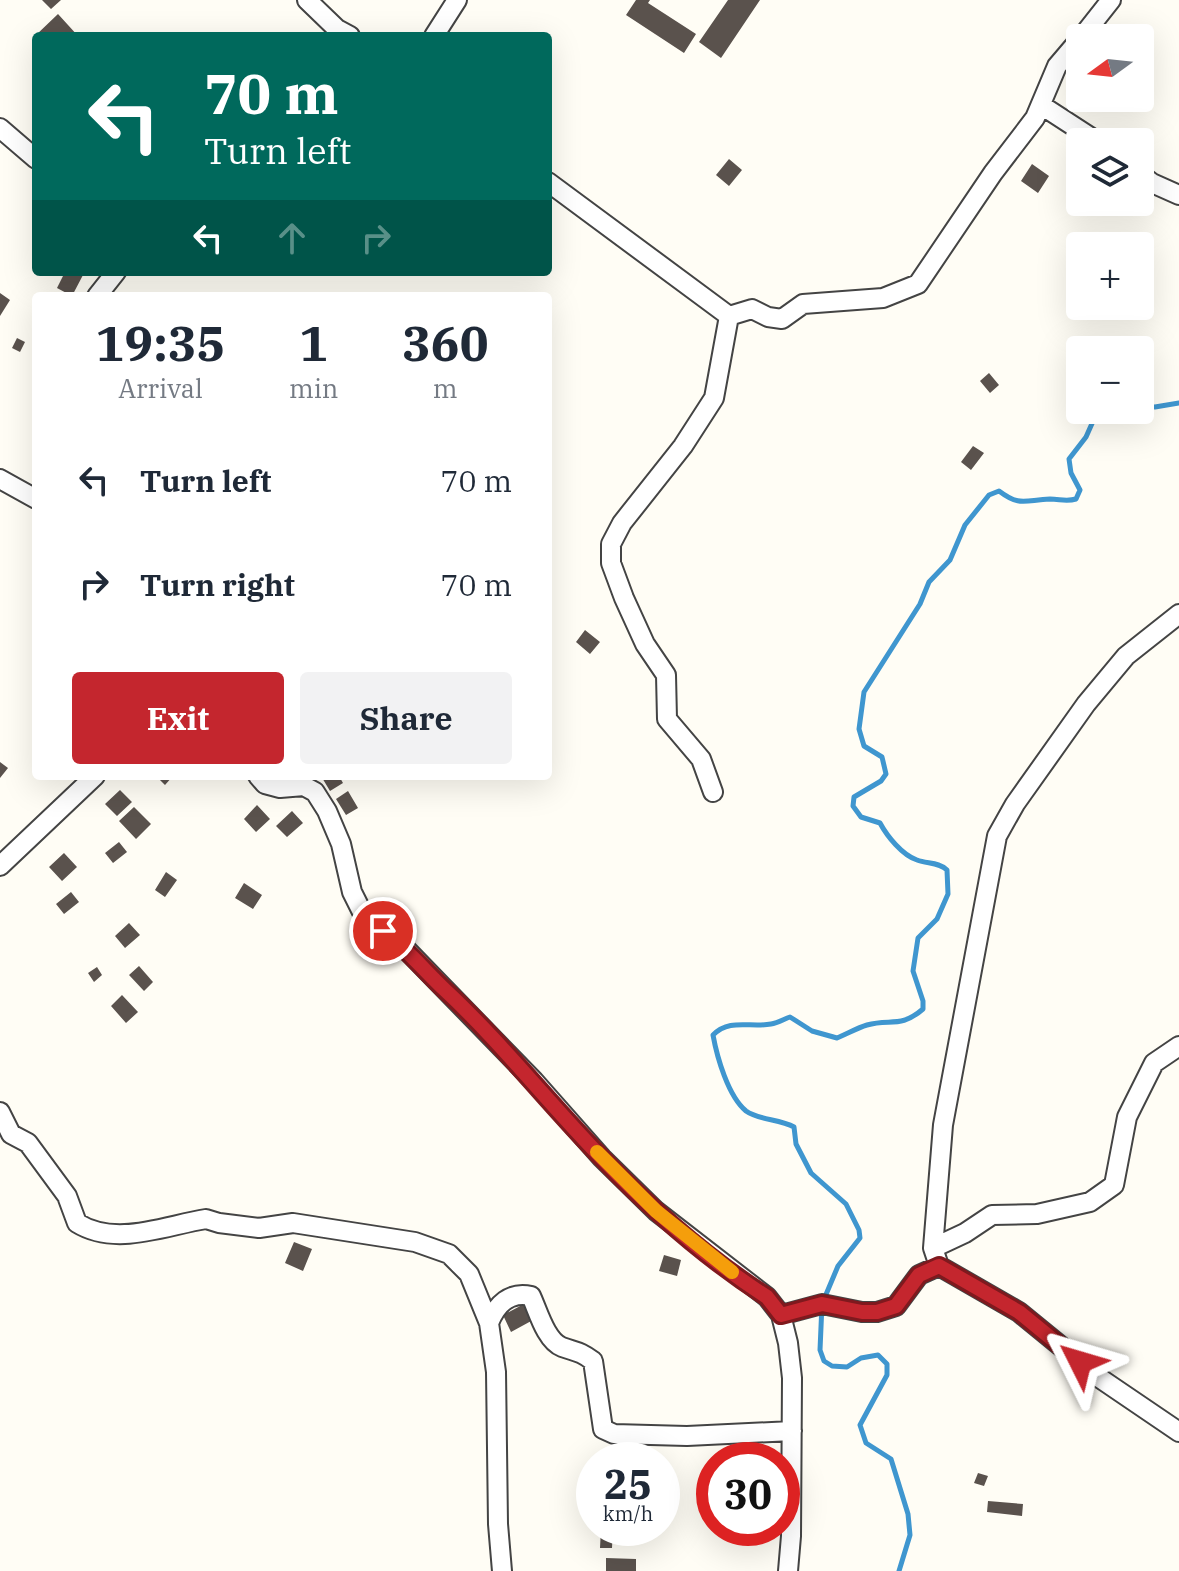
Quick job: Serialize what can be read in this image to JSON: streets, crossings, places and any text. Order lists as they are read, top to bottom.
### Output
{
  "north": "left",
  "page": {
    "map_buttons": ["+", "−"],
    "turn": ["70 m", "Turn left"],
    "eta": [
      "19:35",
      "Arrival",
      "1",
      "min",
      "360",
      "m"
    ],
    "list": [
      {
        "name": "Turn left",
        "value": "70 m"
      },
      {
        "name": "Turn right",
        "value": "70 m"
      }
    ],
    "buttons": ["Exit", "Share"],
    "speed": "25 km/h",
    "limit": "30"
  }
}
